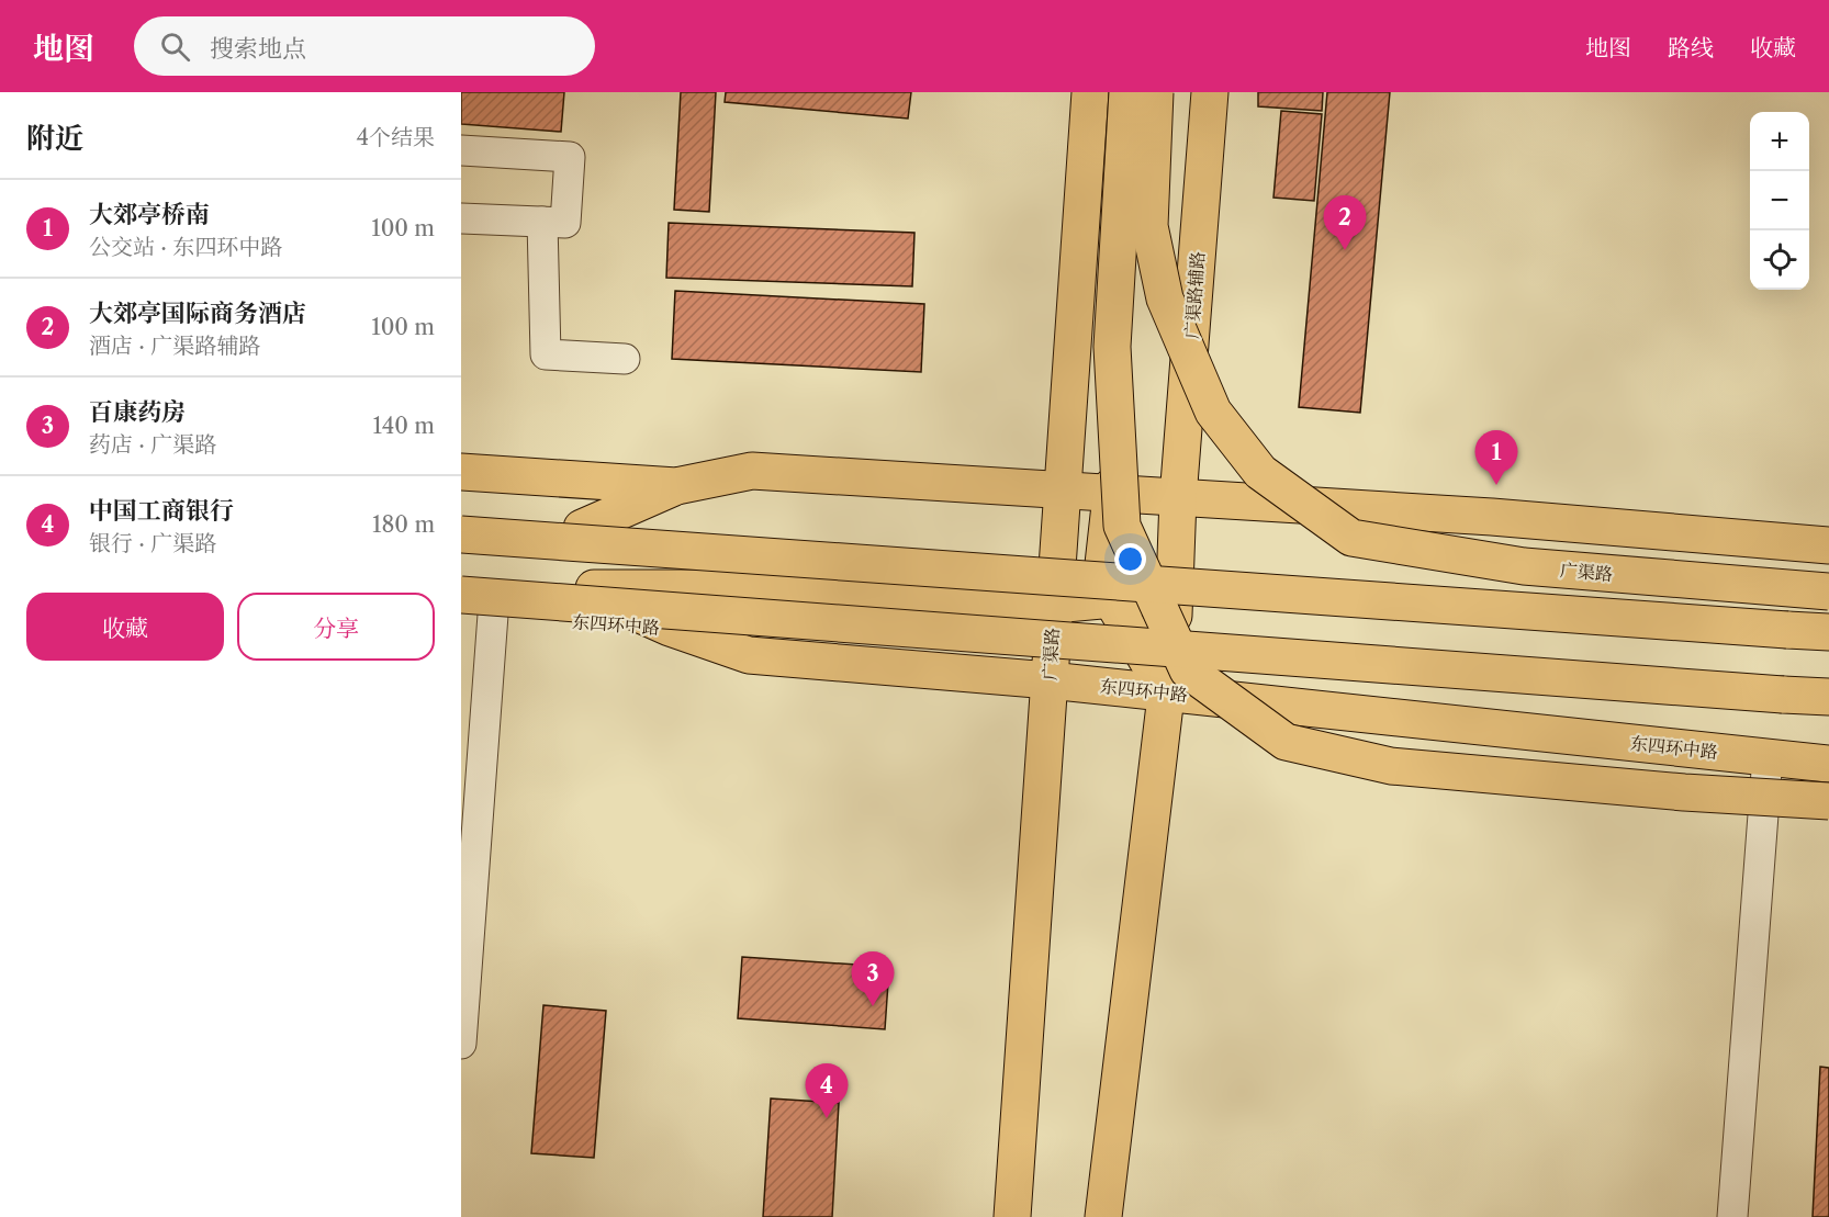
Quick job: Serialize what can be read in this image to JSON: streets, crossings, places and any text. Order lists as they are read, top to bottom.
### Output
{
  "streets": {
    "main road": ["广渠路辅路", "广渠路", "东四环中路"]
  },
  "crossings": [
    ["广渠路", "东四环中路"]
  ],
  "page": {
    "header": "地图",
    "search": "搜索地点",
    "nav": ["地图", "路线", "收藏"],
    "heading": ["附近", "4个结果"],
    "map_buttons": ["+", "−"],
    "list": [
      {
        "mark": "1",
        "name": "大郊亭桥南",
        "note": "公交站 · 东四环中路",
        "value": "100 m"
      },
      {
        "mark": "2",
        "name": "大郊亭国际商务酒店",
        "note": "酒店 · 广渠路辅路",
        "value": "100 m"
      },
      {
        "mark": "3",
        "name": "百康药房",
        "note": "药店 · 广渠路",
        "value": "140 m"
      },
      {
        "mark": "4",
        "name": "中国工商银行",
        "note": "银行 · 广渠路",
        "value": "180 m"
      }
    ],
    "pins": [
      "2",
      "1",
      "3",
      "4"
    ],
    "buttons": ["收藏", "分享"]
  }
}
